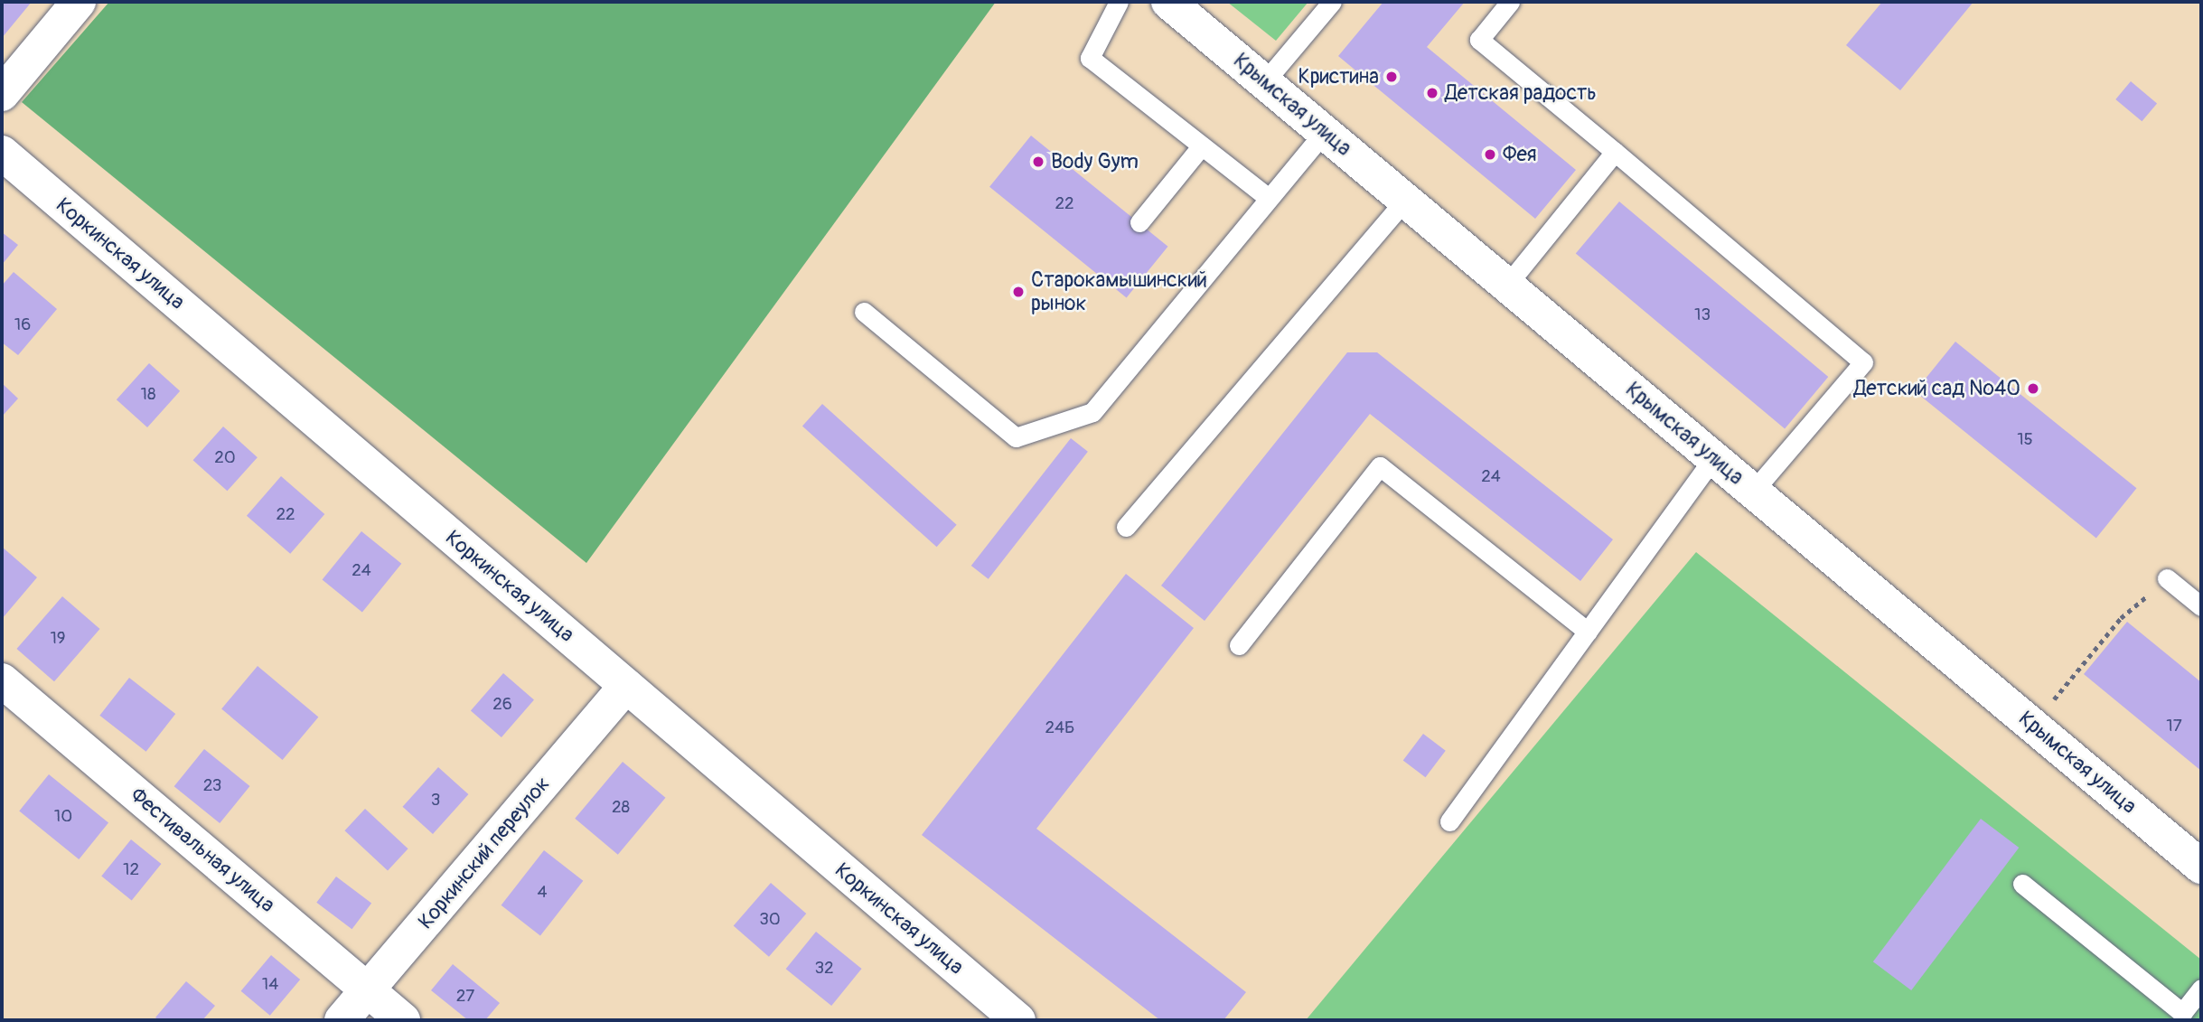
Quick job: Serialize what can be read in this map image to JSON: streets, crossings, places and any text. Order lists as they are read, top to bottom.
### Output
{
  "streets": {
    "street": [
      "Крымская улица",
      "Коркинская улица",
      "Фестивальная улица",
      "Коркинский переулок"
    ]
  },
  "crossings": [
    ["Коркинская улица", "Коркинский переулок"],
    ["Фестивальная улица", "Коркинский переулок"]
  ],
  "places": [
    "Кристина",
    "Детская радость",
    "Фея",
    "Body Gym",
    "Старокамышинский рынок",
    "Детский сад №40"
  ],
  "house_numbers": [
    "22",
    "13",
    "16",
    "18",
    "15",
    "20",
    "24",
    "22",
    "24",
    "19",
    "26",
    "17",
    "24Б",
    "23",
    "3",
    "28",
    "10",
    "12",
    "4",
    "30",
    "32",
    "14",
    "27"
  ]
}
